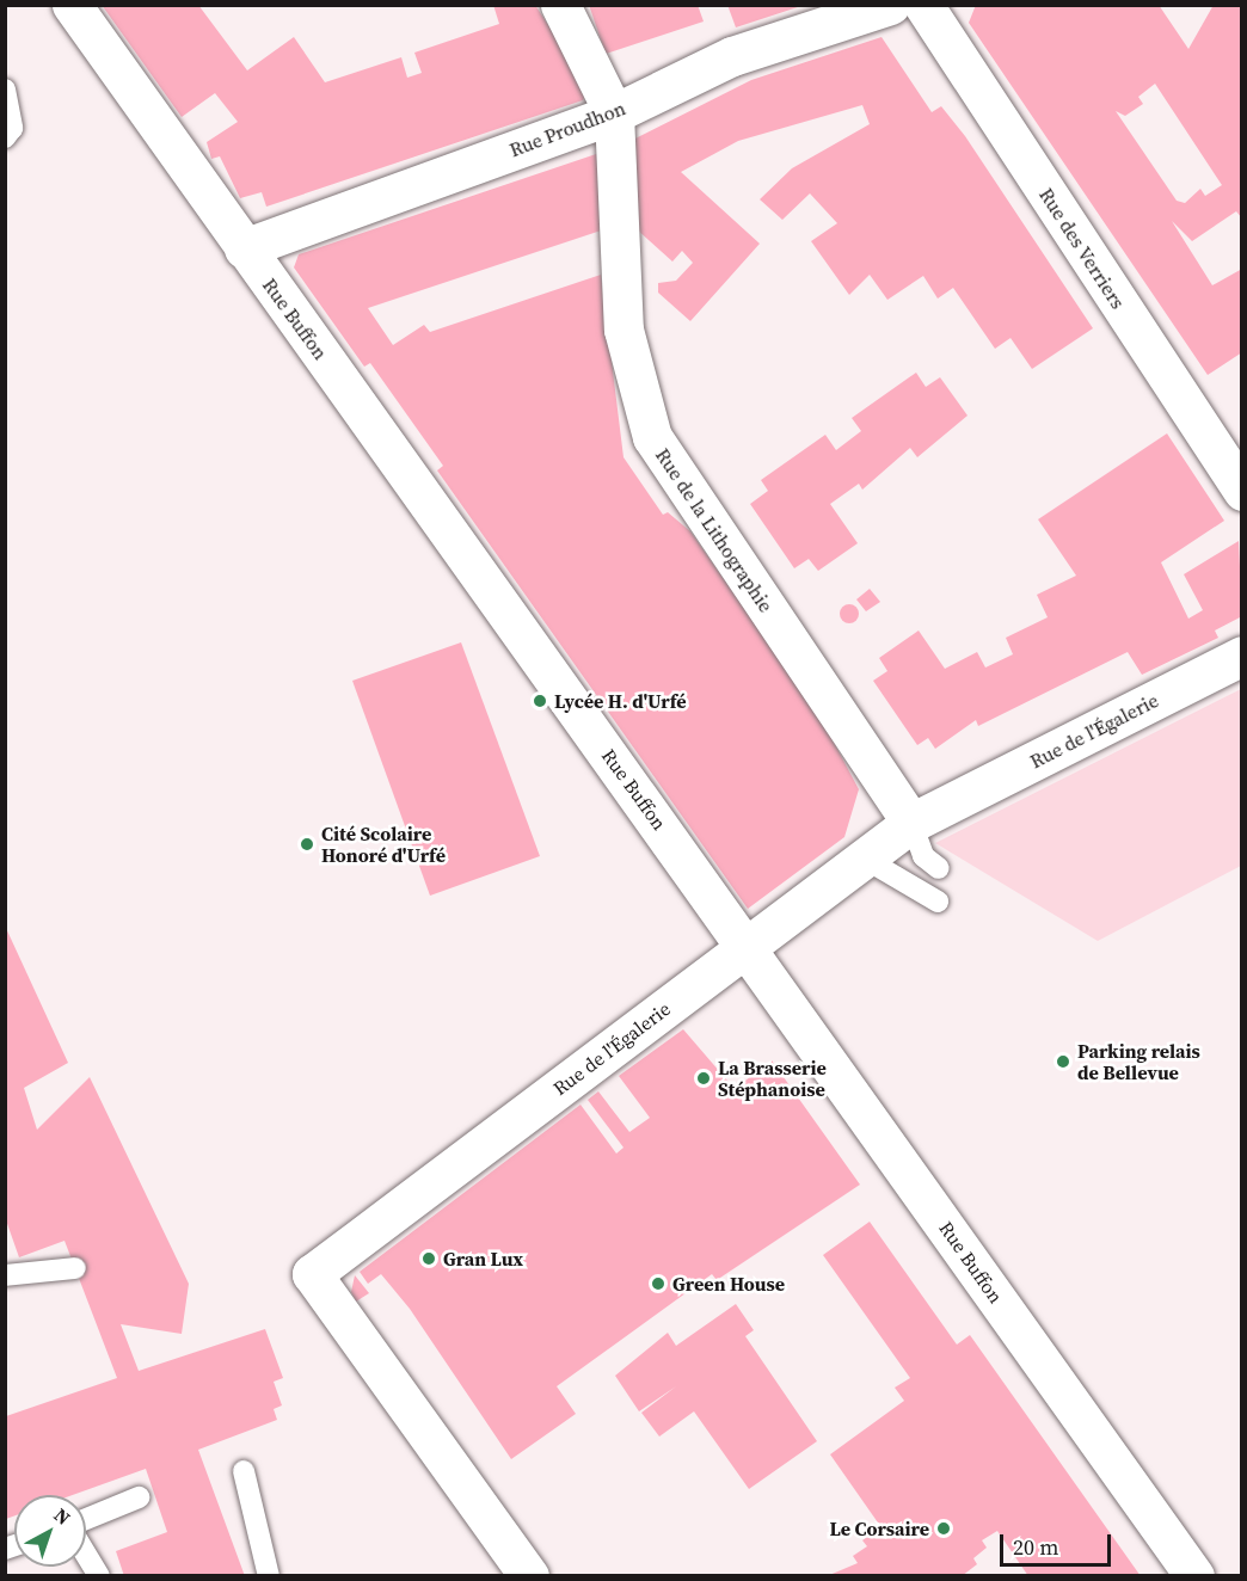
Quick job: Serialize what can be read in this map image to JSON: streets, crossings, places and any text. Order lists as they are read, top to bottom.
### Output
{
  "streets": {
    "street": [
      "Rue Proudhon",
      "Rue des Verriers",
      "Rue Buffon",
      "Rue de la Lithographie",
      "Rue de l'Égalerie"
    ]
  },
  "crossings": [
    ["Rue Proudhon", "Rue Buffon"],
    ["Rue Proudhon", "Rue de la Lithographie"],
    ["Rue Buffon", "Rue de l'Égalerie"],
    ["Rue de la Lithographie", "Rue de l'Égalerie"]
  ],
  "places": [
    "Lycée H. d'Urfé",
    "Cité Scolaire Honoré d'Urfé",
    "Parking relais de Bellevue",
    "La Brasserie Stéphanoise",
    "Gran Lux",
    "Green House",
    "Le Corsaire"
  ],
  "scale_bar": "20 m",
  "north": "top right"
}
